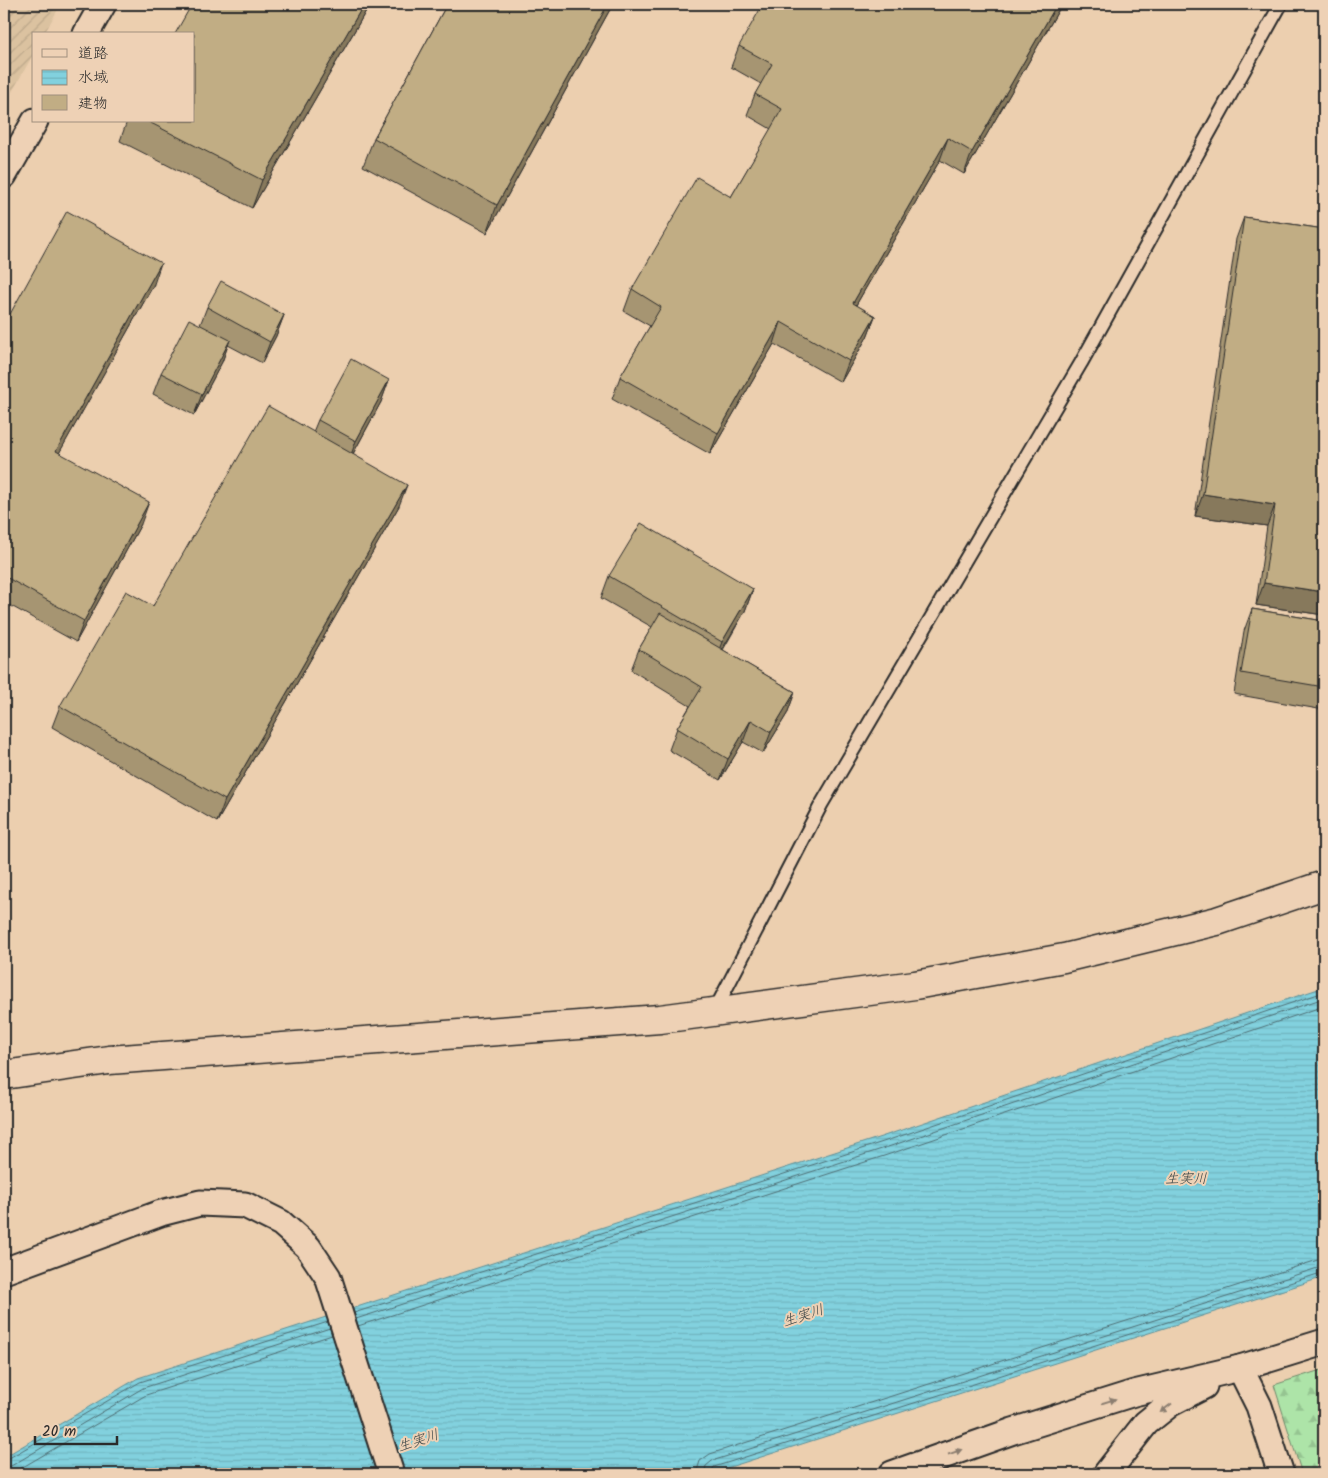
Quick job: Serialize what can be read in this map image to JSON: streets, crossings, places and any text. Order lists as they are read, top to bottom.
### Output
{
  "water": ["生実川"],
  "legend": ["道路", "水域", "建物"],
  "scale_bar": "20 m"
}
